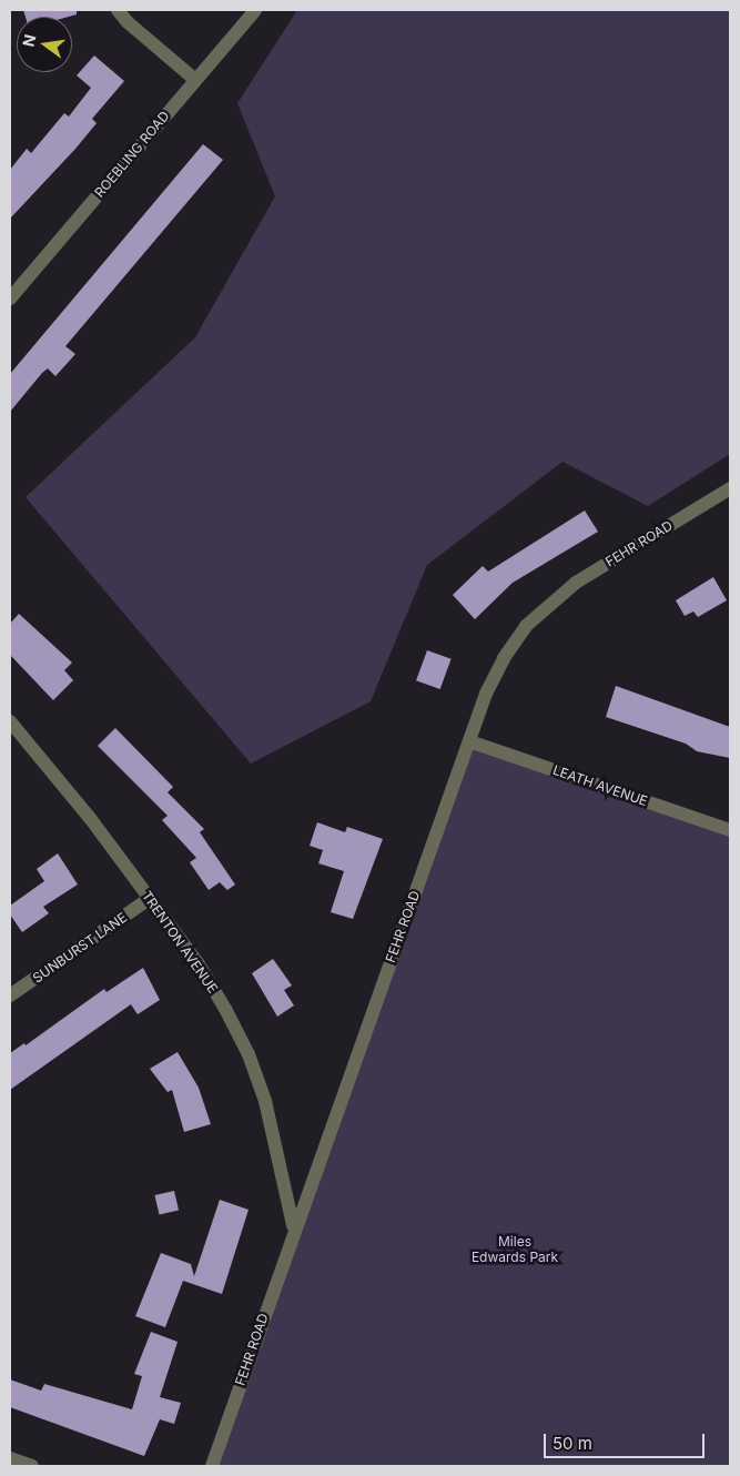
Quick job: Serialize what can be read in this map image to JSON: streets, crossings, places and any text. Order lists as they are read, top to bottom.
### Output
{
  "streets": {
    "street": [
      "ROEBLING ROAD",
      "FEHR ROAD",
      "LEATH AVENUE",
      "TRENTON AVENUE",
      "SUNBURST LANE"
    ]
  },
  "crossings": [
    ["FEHR ROAD", "LEATH AVENUE"],
    ["FEHR ROAD", "TRENTON AVENUE"],
    ["TRENTON AVENUE", "SUNBURST LANE"]
  ],
  "parks": ["Miles Edwards Park"],
  "scale_bar": "50 m",
  "north": "left"
}
